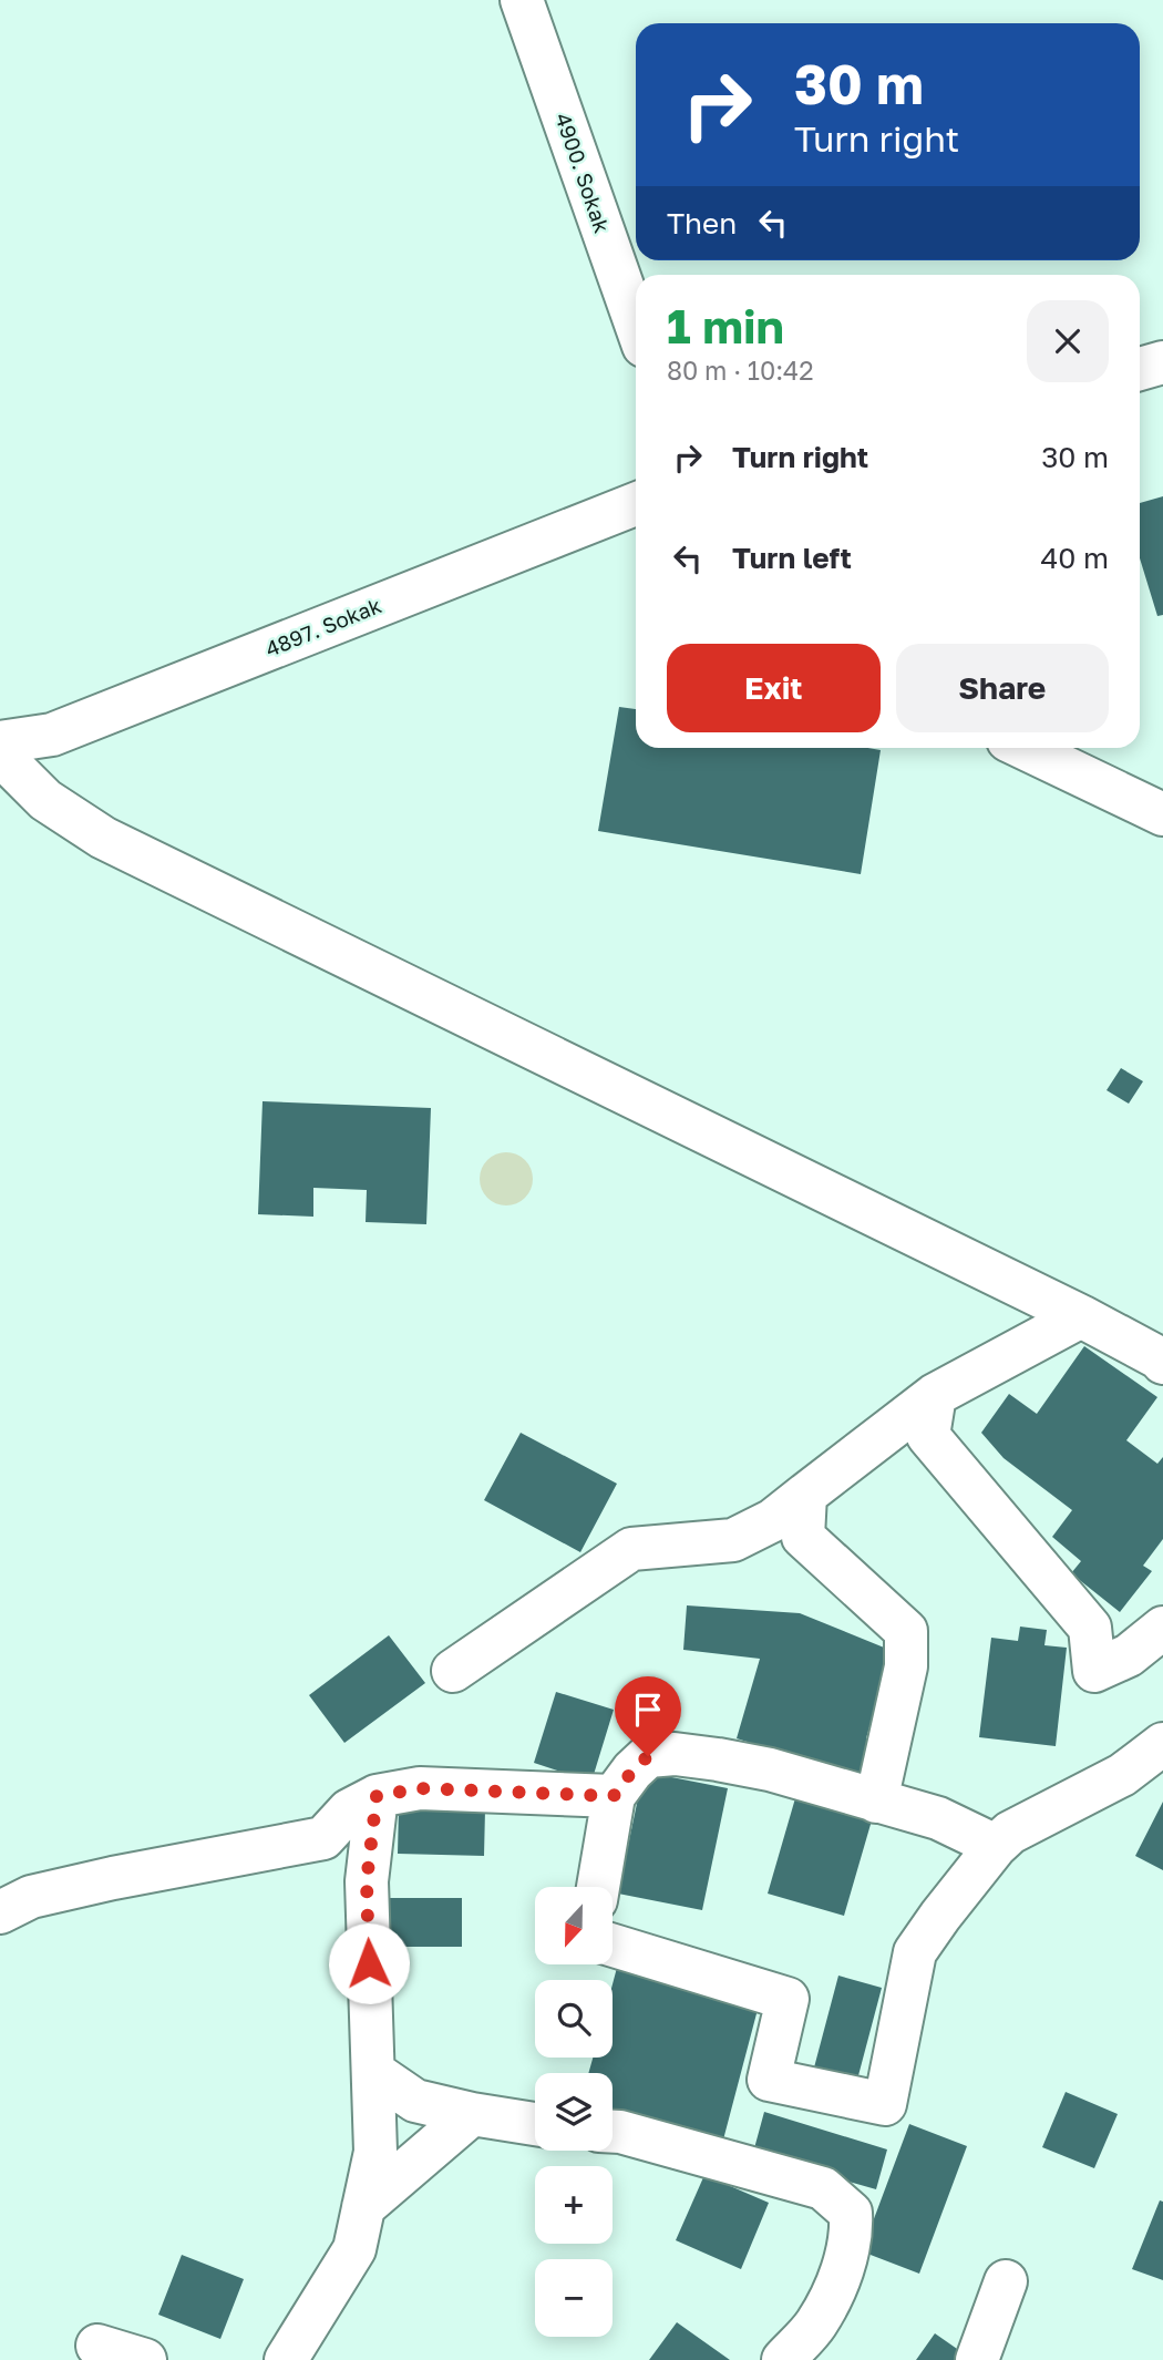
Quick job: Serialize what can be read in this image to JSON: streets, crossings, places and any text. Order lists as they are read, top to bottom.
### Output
{
  "streets": {
    "street": ["4900. Sokak", "4897. Sokak"]
  },
  "north": "bottom",
  "page": {
    "turn": ["30 m", "Turn right"],
    "then": "Then",
    "heading": ["1 min", "80 m · 10:42"],
    "list": [
      {
        "name": "Turn right",
        "value": "30 m"
      },
      {
        "name": "Turn left",
        "value": "40 m"
      }
    ],
    "buttons": ["Exit", "Share"],
    "map_buttons": ["+", "−"]
  }
}
